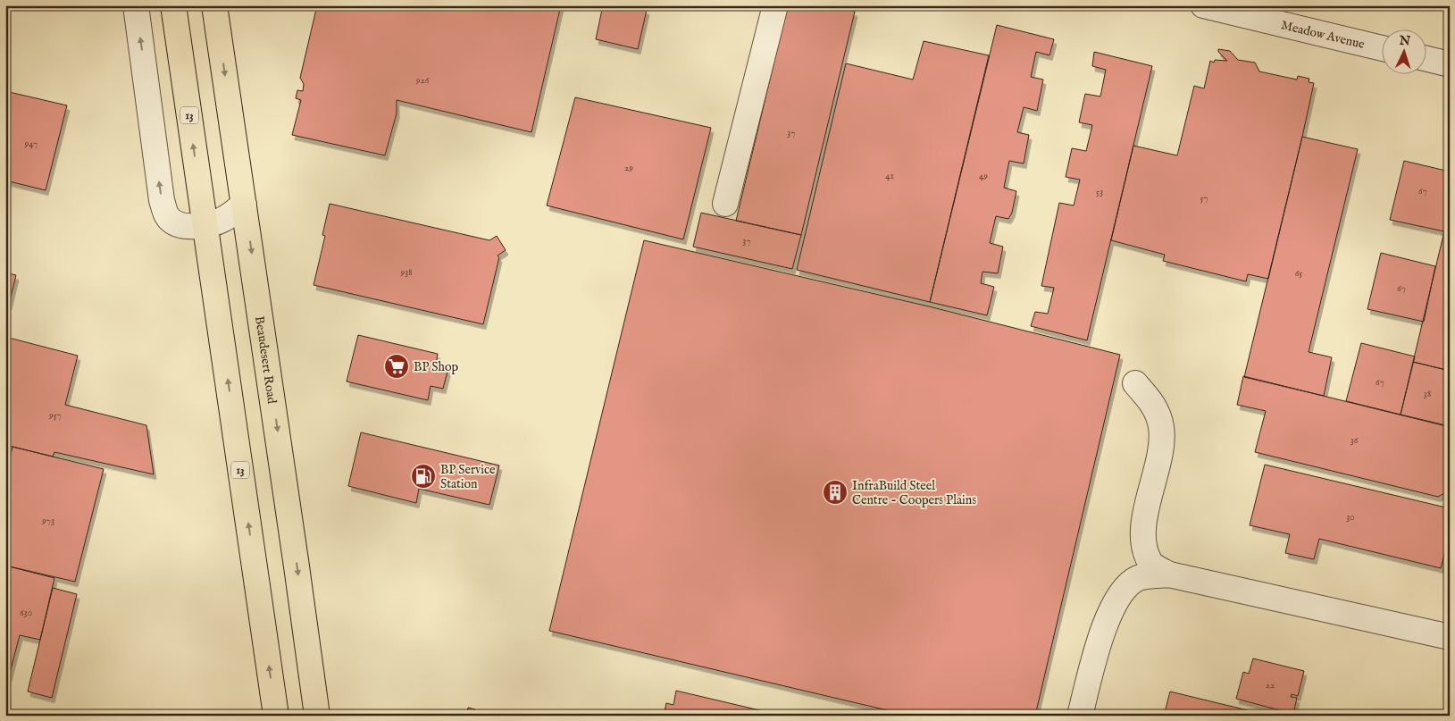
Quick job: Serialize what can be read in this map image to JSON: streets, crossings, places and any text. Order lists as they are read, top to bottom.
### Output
{
  "streets": {
    "highway": ["13", "Beaudesert Road"],
    "street": ["Meadow Avenue"]
  },
  "places": {
    "supermarket": ["BP Shop"],
    "fuel station": ["BP Service Station"],
    "building": ["InfraBuild Steel Centre - Coopers Plains"]
  },
  "house_numbers": [
    "926",
    "37",
    "947",
    "29",
    "41",
    "49",
    "67",
    "53",
    "57",
    "37",
    "938",
    "65",
    "67",
    "67",
    "38",
    "957",
    "36",
    "30",
    "973",
    "630",
    "22"
  ],
  "north": "top"
}
